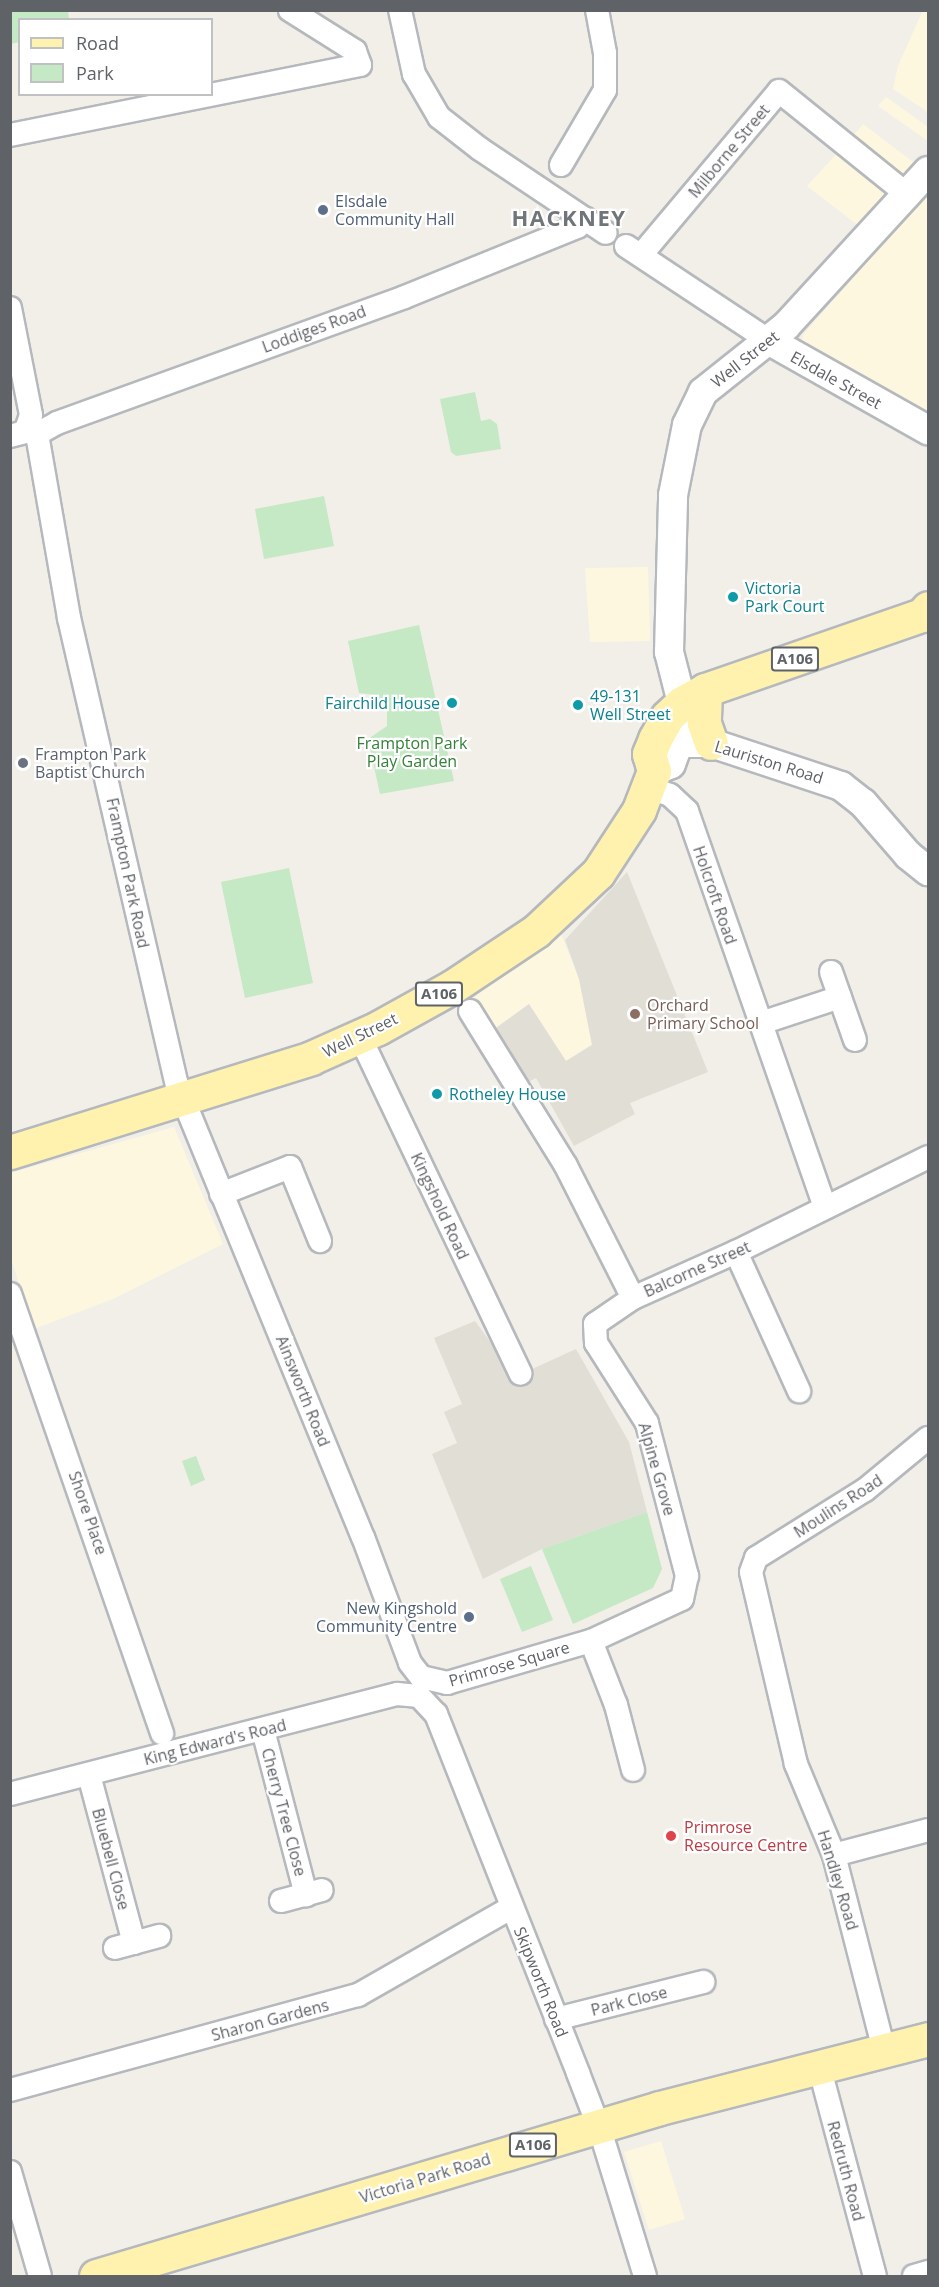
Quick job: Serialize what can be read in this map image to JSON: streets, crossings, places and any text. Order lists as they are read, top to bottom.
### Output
{
  "streets": {
    "main road": ["Well Street", "A106", "Victoria Park Road"],
    "street": [
      "Milborne Street",
      "Loddiges Road",
      "Elsdale Street",
      "Lauriston Road",
      "Frampton Park Road",
      "Holcroft Road",
      "Kingshold Road",
      "Balcorne Street",
      "Ainsworth Road",
      "Alpine Grove",
      "Moulins Road",
      "Shore Place",
      "Primrose Square",
      "King Edward's Road",
      "Cherry Tree Close",
      "Bluebell Close",
      "Handley Road",
      "Skipworth Road",
      "Park Close",
      "Sharon Gardens",
      "Redruth Road"
    ]
  },
  "crossings": [
    ["Milborne Street", "Well Street"],
    ["Milborne Street", "Elsdale Street"],
    ["Loddiges Road", "Frampton Park Road"],
    ["Well Street", "Elsdale Street"],
    ["Well Street", "A106"],
    ["Well Street", "Lauriston Road"],
    ["Well Street", "Frampton Park Road"],
    ["Well Street", "Holcroft Road"],
    ["Well Street", "Kingshold Road"],
    ["Well Street", "Ainsworth Road"],
    ["Frampton Park Road", "Ainsworth Road"],
    ["Holcroft Road", "Balcorne Street"],
    ["Balcorne Street", "Alpine Grove"],
    ["Ainsworth Road", "Primrose Square"],
    ["Ainsworth Road", "King Edward's Road"],
    ["Ainsworth Road", "Skipworth Road"],
    ["Alpine Grove", "Primrose Square"],
    ["Moulins Road", "Handley Road"],
    ["Primrose Square", "King Edward's Road"],
    ["Primrose Square", "Skipworth Road"],
    ["King Edward's Road", "Cherry Tree Close"],
    ["King Edward's Road", "Bluebell Close"],
    ["King Edward's Road", "Skipworth Road"],
    ["Handley Road", "Victoria Park Road"],
    ["Skipworth Road", "Park Close"],
    ["Skipworth Road", "Sharon Gardens"],
    ["Skipworth Road", "Victoria Park Road"],
    ["Redruth Road", "Victoria Park Road"]
  ],
  "districts": ["HACKNEY"],
  "parks": ["Frampton Park Play Garden"],
  "places": [
    "Elsdale Community Hall",
    "Victoria Park Court",
    "Fairchild House",
    "49-131 Well Street",
    "Frampton Park Baptist Church",
    "Orchard Primary School",
    "Rotheley House",
    "New Kingshold Community Centre",
    "Primrose Resource Centre"
  ],
  "legend": ["Road", "Park"]
}
